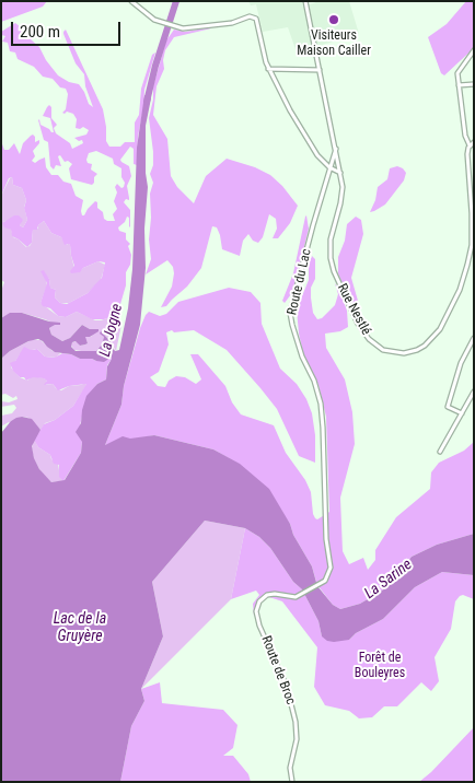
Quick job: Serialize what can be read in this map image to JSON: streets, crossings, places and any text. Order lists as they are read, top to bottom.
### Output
{
  "streets": {
    "street": ["Route du Lac", "Rue Nestlé", "Route de Broc"]
  },
  "crossings": [
    ["Route du Lac", "Rue Nestlé"],
    ["Route du Lac", "Route de Broc"]
  ],
  "water": ["La Jogne", "La Sarine", "Lac de la Gruyère"],
  "parks": ["Forêt de Bouleyres"],
  "places": ["Visiteurs Maison Cailler"],
  "scale_bar": "200 m"
}
